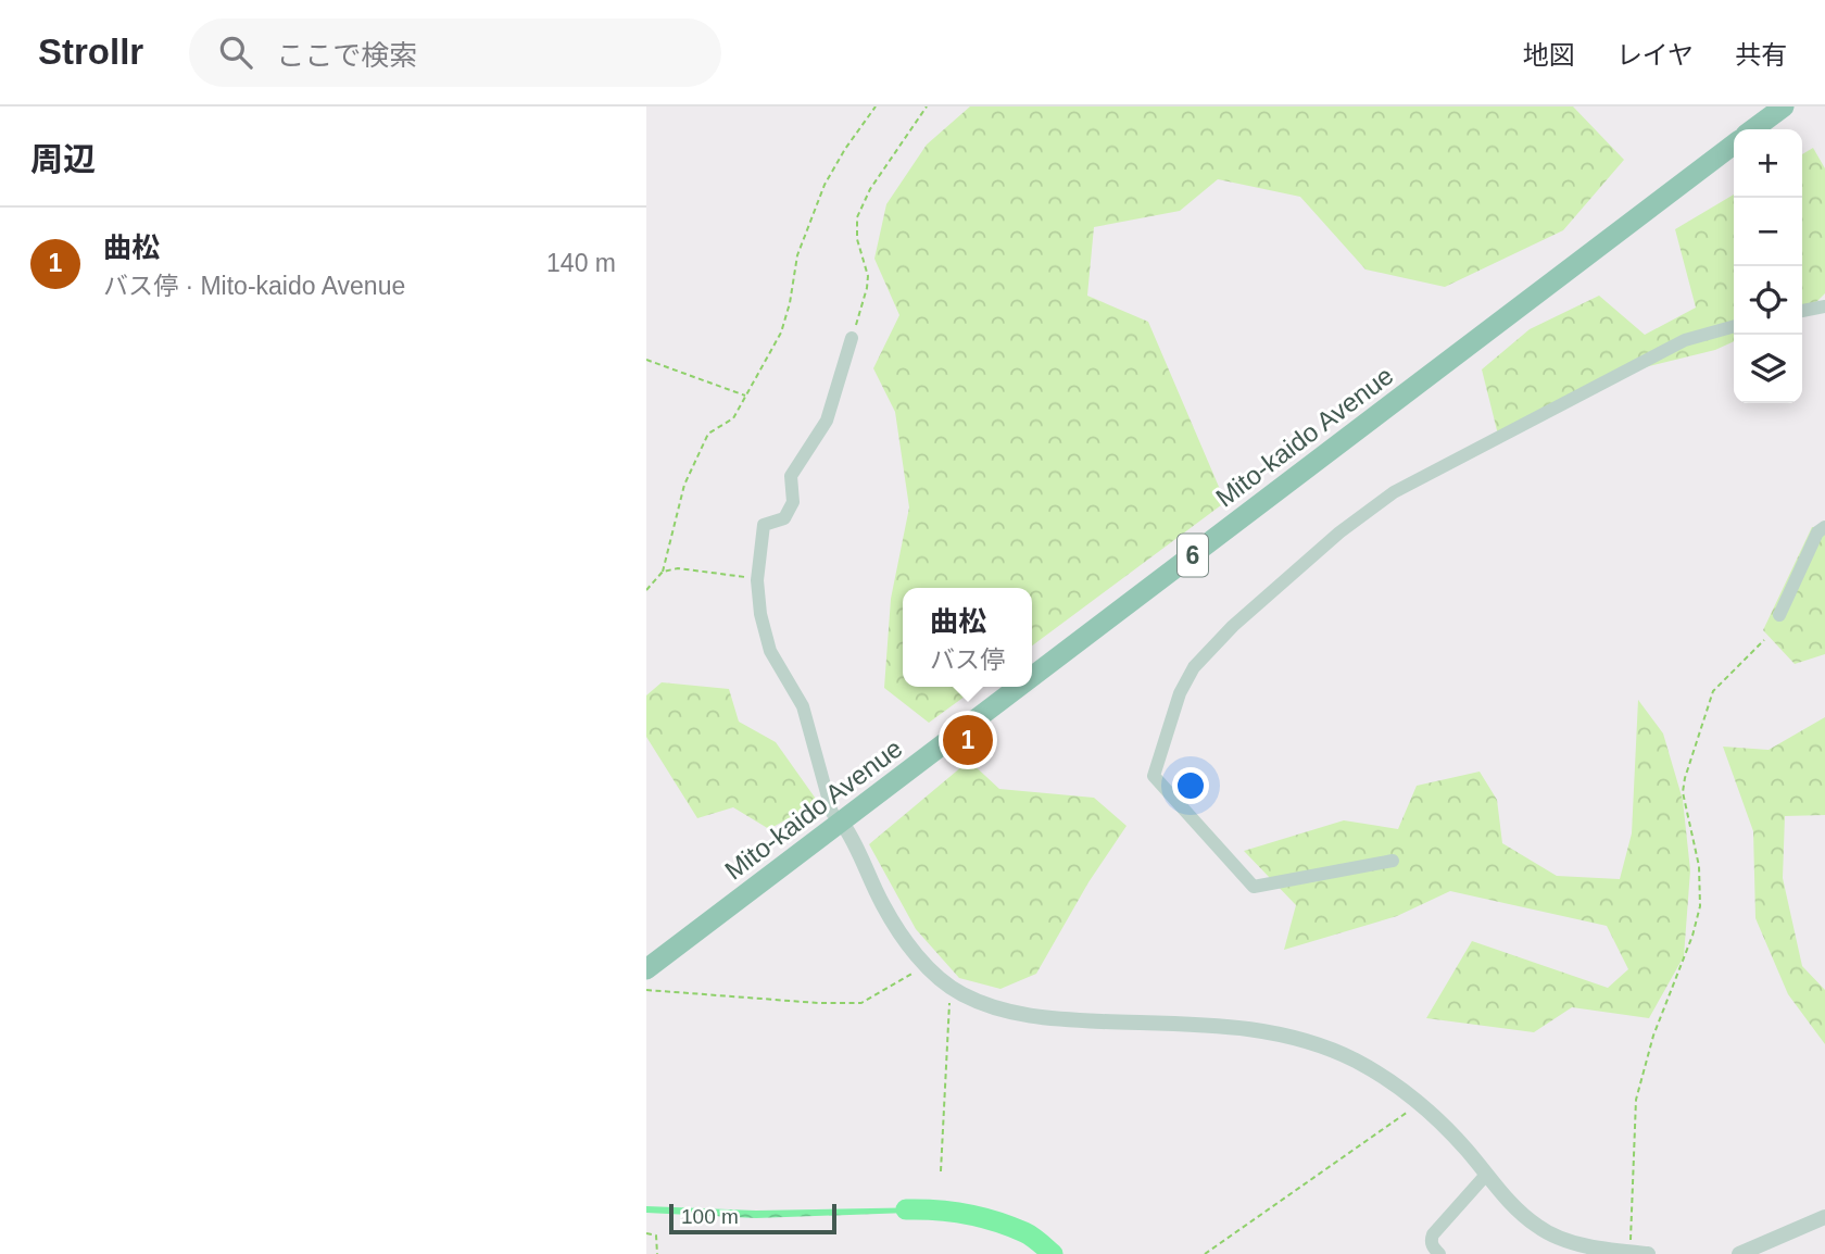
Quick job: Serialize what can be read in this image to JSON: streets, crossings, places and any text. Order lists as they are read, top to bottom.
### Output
{
  "streets": {
    "highway": ["Mito-kaido Avenue", "6"]
  },
  "scale_bar": "100 m",
  "page": {
    "header": "Strollr",
    "search": "ここで検索",
    "nav": ["地図", "レイヤ", "共有"],
    "heading": "周辺",
    "map_buttons": ["+", "−"],
    "list": [
      {
        "mark": "1",
        "name": "曲松",
        "note": "バス停 · Mito-kaido Avenue",
        "value": "140 m"
      }
    ],
    "popup": ["曲松", "バス停"],
    "pins": "1",
    "scale": "100 m"
  }
}
